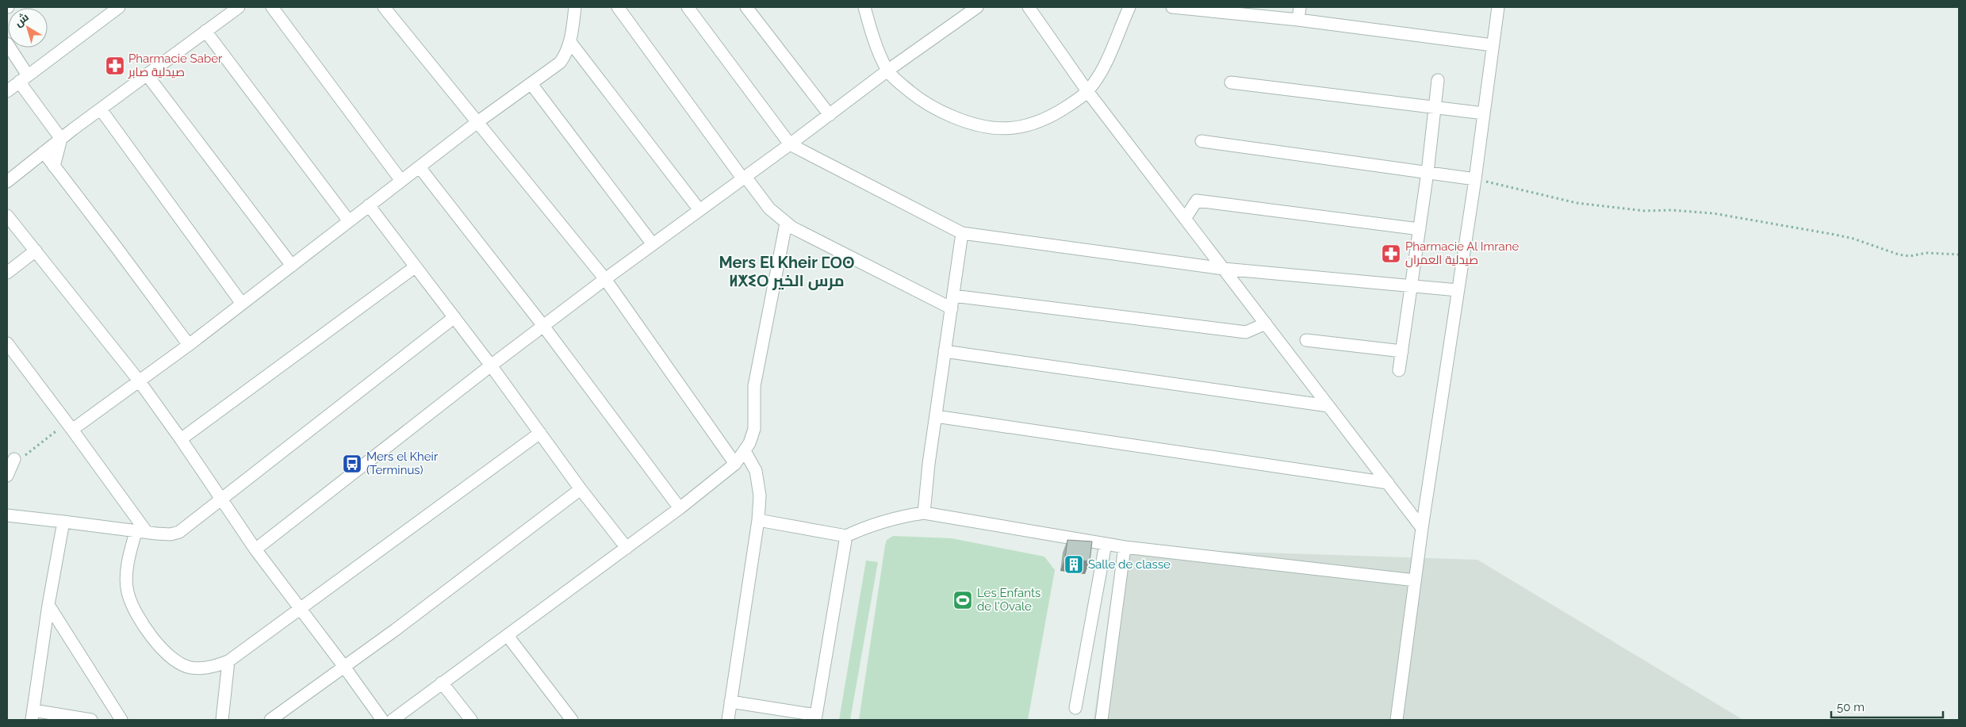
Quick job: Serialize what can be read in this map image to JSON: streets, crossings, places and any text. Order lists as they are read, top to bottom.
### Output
{
  "districts": ["Mers El Kheir ⵎⵔⵙ ⵍⵅⵉⵔ مرس الخير"],
  "places": {
    "pharmacy": ["Pharmacie Saber صيدلية صابر", "Pharmacie Al Imrane صيدلية العمران"],
    "bus stop": ["Mers el Kheir (Terminus)"],
    "building": ["Salle de classe"],
    "sports": ["Les Enfants de l'Ovale"]
  },
  "scale_bar": "50 m",
  "north": "top left"
}
